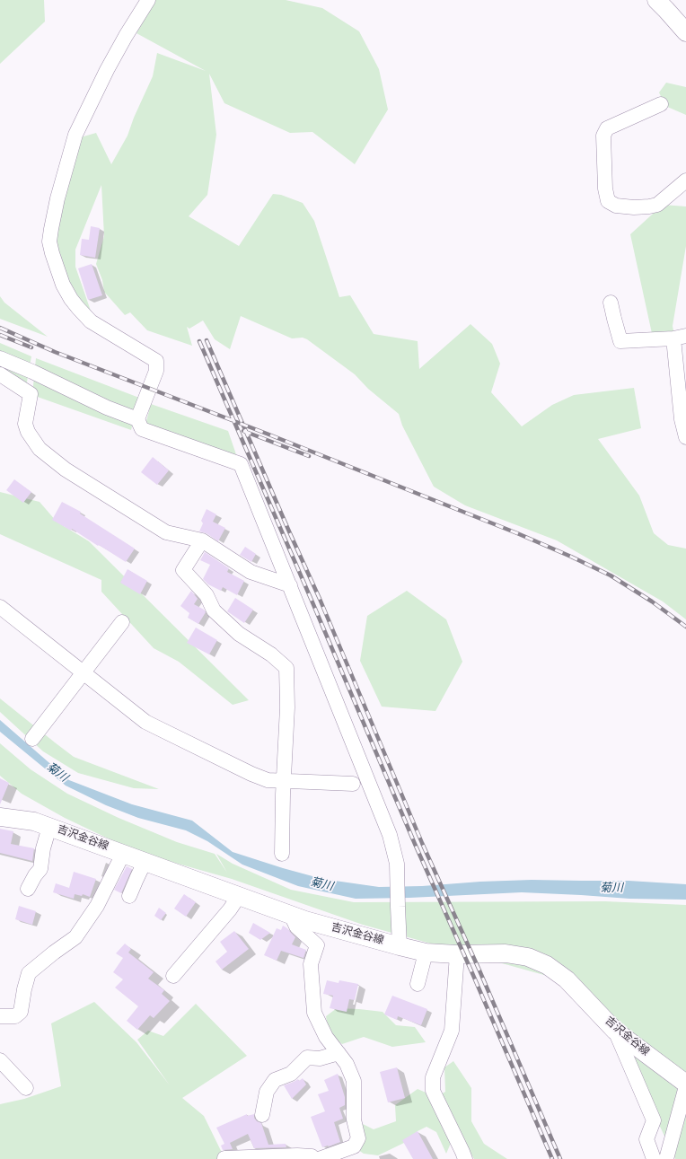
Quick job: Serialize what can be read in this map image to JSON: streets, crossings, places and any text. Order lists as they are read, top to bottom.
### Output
{
  "streets": {
    "main road": ["吉沢金谷線"]
  },
  "water": ["菊川"]
}
